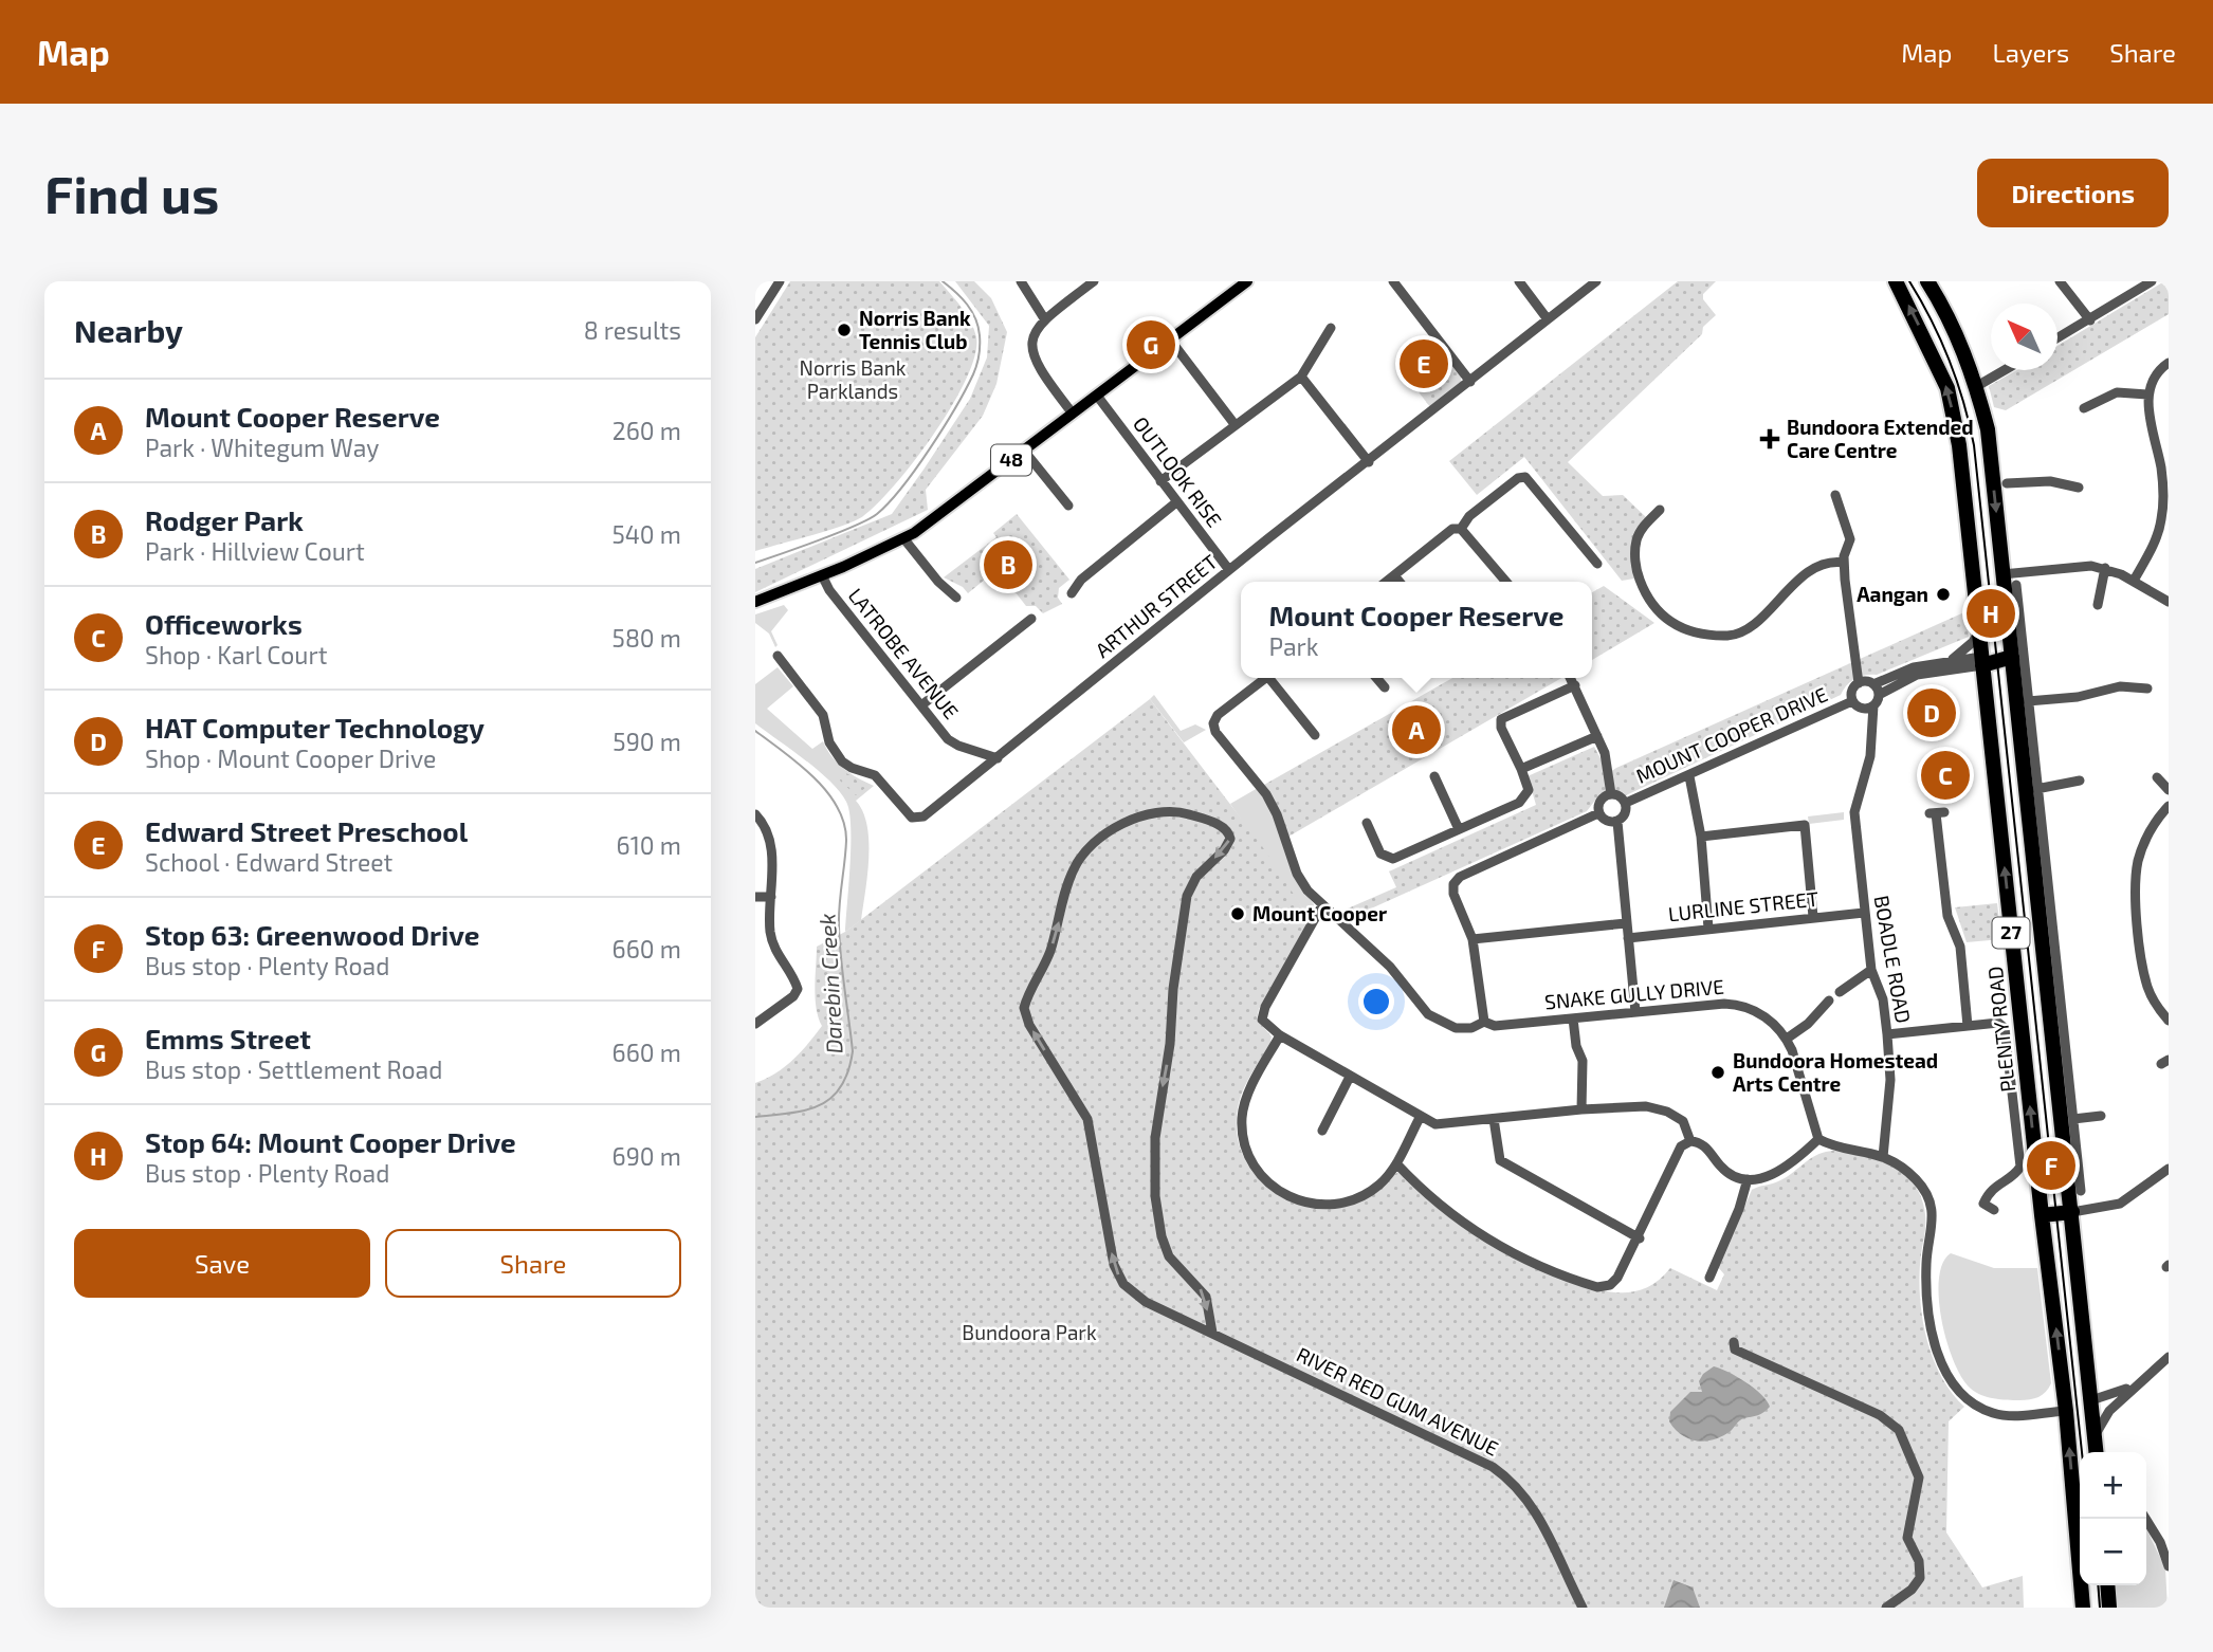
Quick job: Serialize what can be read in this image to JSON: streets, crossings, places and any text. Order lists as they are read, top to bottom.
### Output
{
  "streets": {
    "highway": ["27", "PLENTY ROAD"],
    "main road": ["48"],
    "street": [
      "OUTLOOK RISE",
      "ARTHUR STREET",
      "LATROBE AVENUE",
      "MOUNT COOPER DRIVE",
      "LURLINE STREET",
      "BOADLE ROAD",
      "SNAKE GULLY DRIVE",
      "RIVER RED GUM AVENUE"
    ]
  },
  "crossings": [
    ["48", "OUTLOOK RISE"],
    ["48", "LATROBE AVENUE"],
    ["OUTLOOK RISE", "ARTHUR STREET"],
    ["ARTHUR STREET", "LATROBE AVENUE"],
    ["MOUNT COOPER DRIVE", "BOADLE ROAD"],
    ["LURLINE STREET", "BOADLE ROAD"]
  ],
  "water": ["Darebin Creek"],
  "parks": ["Norris Bank Parklands", "Bundoora Park"],
  "places": {
    "other": [
      "Norris Bank Tennis Club",
      "Aangan",
      "Mount Cooper",
      "Bundoora Homestead Arts Centre"
    ],
    "health": ["Bundoora Extended Care Centre"]
  },
  "north": "top left",
  "page": {
    "header": "Map",
    "nav": ["Map", "Layers", "Share"],
    "buttons": [
      "Directions",
      ["Save", "Share"]
    ],
    "title": "Find us",
    "heading": ["Nearby", "8 results"],
    "pins": [
      "G",
      "E",
      "B",
      "H",
      "D",
      "A",
      "C",
      "F"
    ],
    "list": [
      {
        "mark": "A",
        "name": "Mount Cooper Reserve",
        "note": "Park · Whitegum Way",
        "value": "260 m"
      },
      {
        "mark": "B",
        "name": "Rodger Park",
        "note": "Park · Hillview Court",
        "value": "540 m"
      },
      {
        "mark": "C",
        "name": "Officeworks",
        "note": "Shop · Karl Court",
        "value": "580 m"
      },
      {
        "mark": "D",
        "name": "HAT Computer Technology",
        "note": "Shop · Mount Cooper Drive",
        "value": "590 m"
      },
      {
        "mark": "E",
        "name": "Edward Street Preschool",
        "note": "School · Edward Street",
        "value": "610 m"
      },
      {
        "mark": "F",
        "name": "Stop 63: Greenwood Drive",
        "note": "Bus stop · Plenty Road",
        "value": "660 m"
      },
      {
        "mark": "G",
        "name": "Emms Street",
        "note": "Bus stop · Settlement Road",
        "value": "660 m"
      },
      {
        "mark": "H",
        "name": "Stop 64: Mount Cooper Drive",
        "note": "Bus stop · Plenty Road",
        "value": "690 m"
      }
    ],
    "popup": ["Mount Cooper Reserve", "Park"],
    "map_buttons": ["+", "−"]
  }
}
